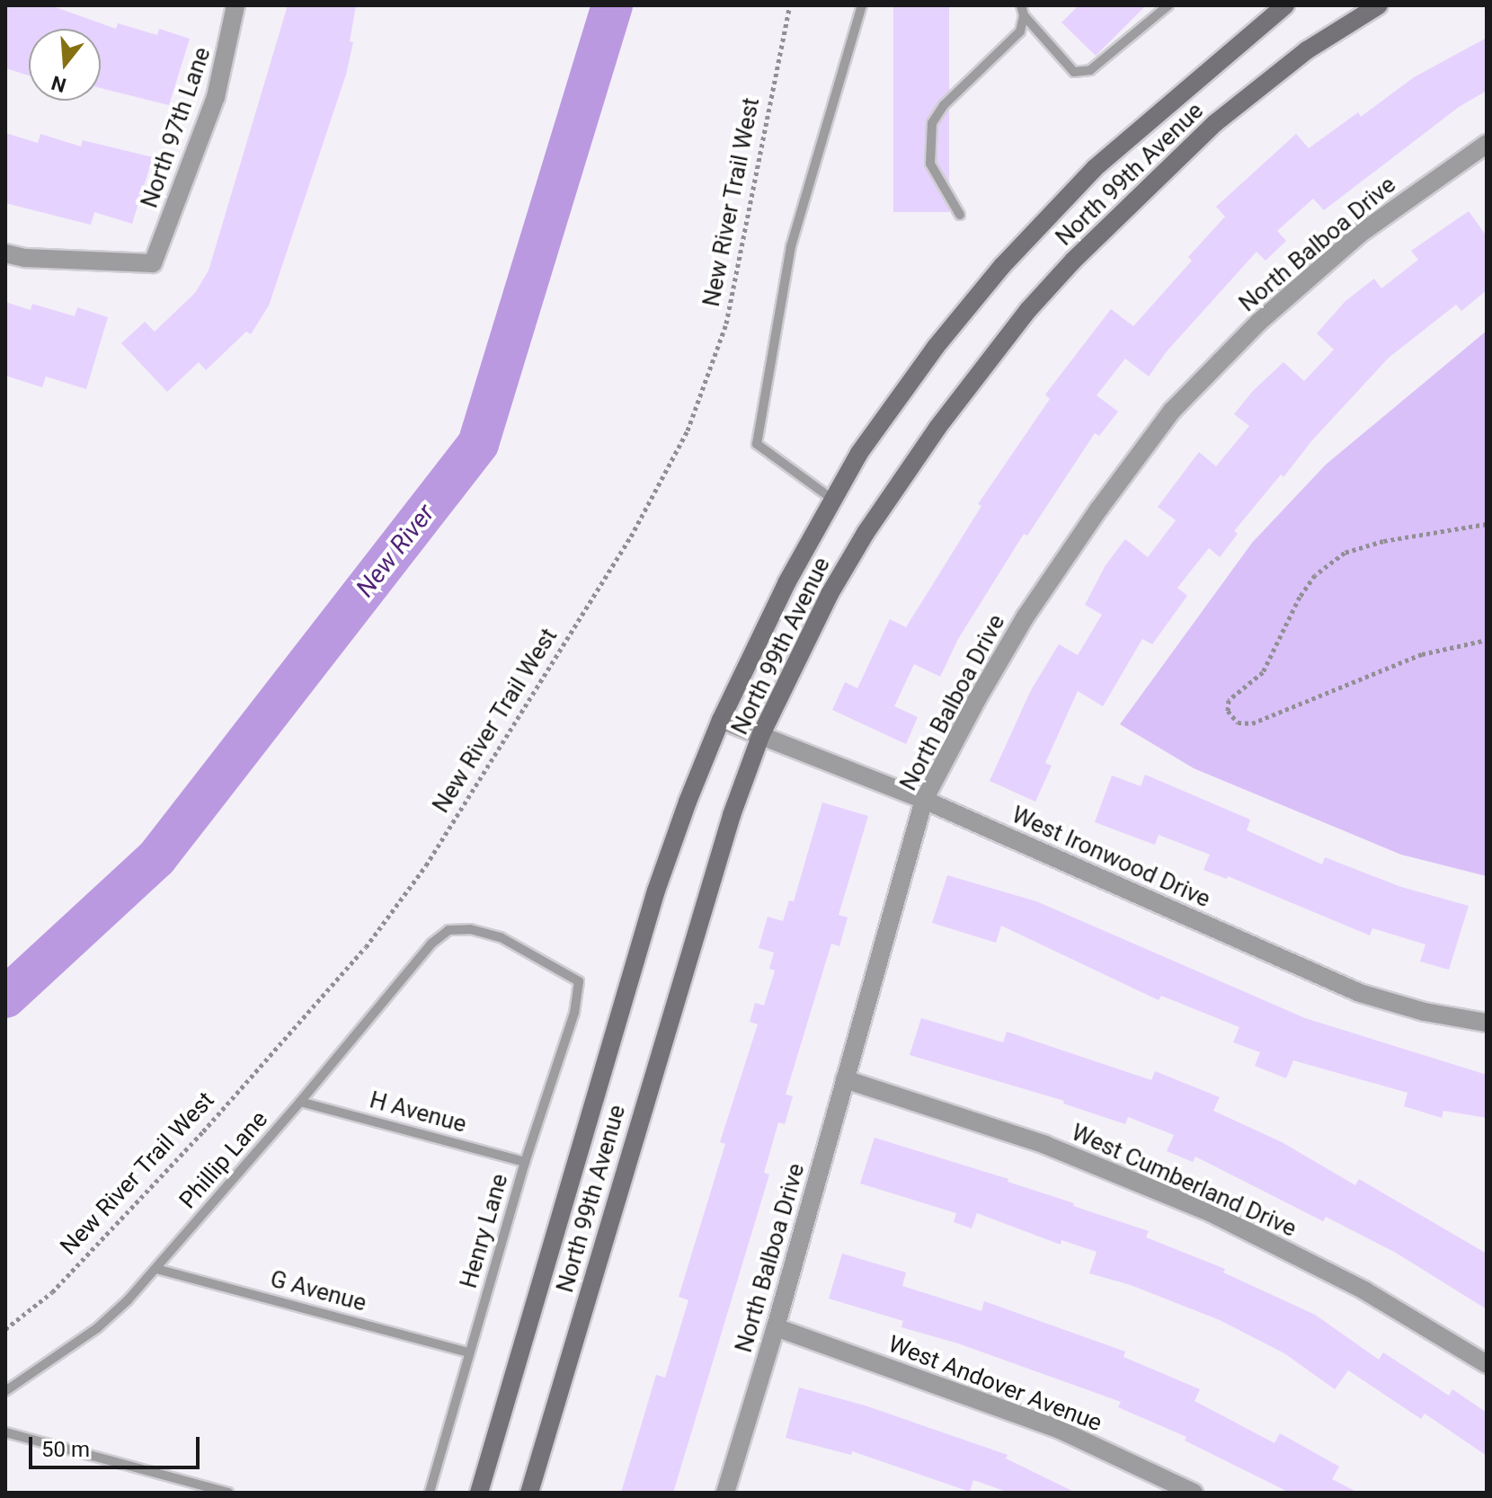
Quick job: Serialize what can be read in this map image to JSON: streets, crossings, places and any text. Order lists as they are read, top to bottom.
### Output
{
  "streets": {
    "main road": ["North 99th Avenue"],
    "street": [
      "North 97th Lane",
      "North Balboa Drive",
      "West Ironwood Drive",
      "West Cumberland Drive",
      "West Andover Avenue"
    ],
    "lane": [
      "H Avenue",
      "Phillip Lane",
      "Henry Lane",
      "G Avenue"
    ],
    "path": ["New River Trail West"]
  },
  "crossings": [
    ["North 99th Avenue", "West Ironwood Drive"],
    ["North Balboa Drive", "West Ironwood Drive"],
    ["North Balboa Drive", "West Cumberland Drive"],
    ["North Balboa Drive", "West Andover Avenue"],
    ["H Avenue", "Phillip Lane"],
    ["H Avenue", "Henry Lane"],
    ["Phillip Lane", "Henry Lane"],
    ["Phillip Lane", "G Avenue"],
    ["Henry Lane", "G Avenue"]
  ],
  "water": ["New River"],
  "scale_bar": "50 m",
  "north": "bottom"
}
